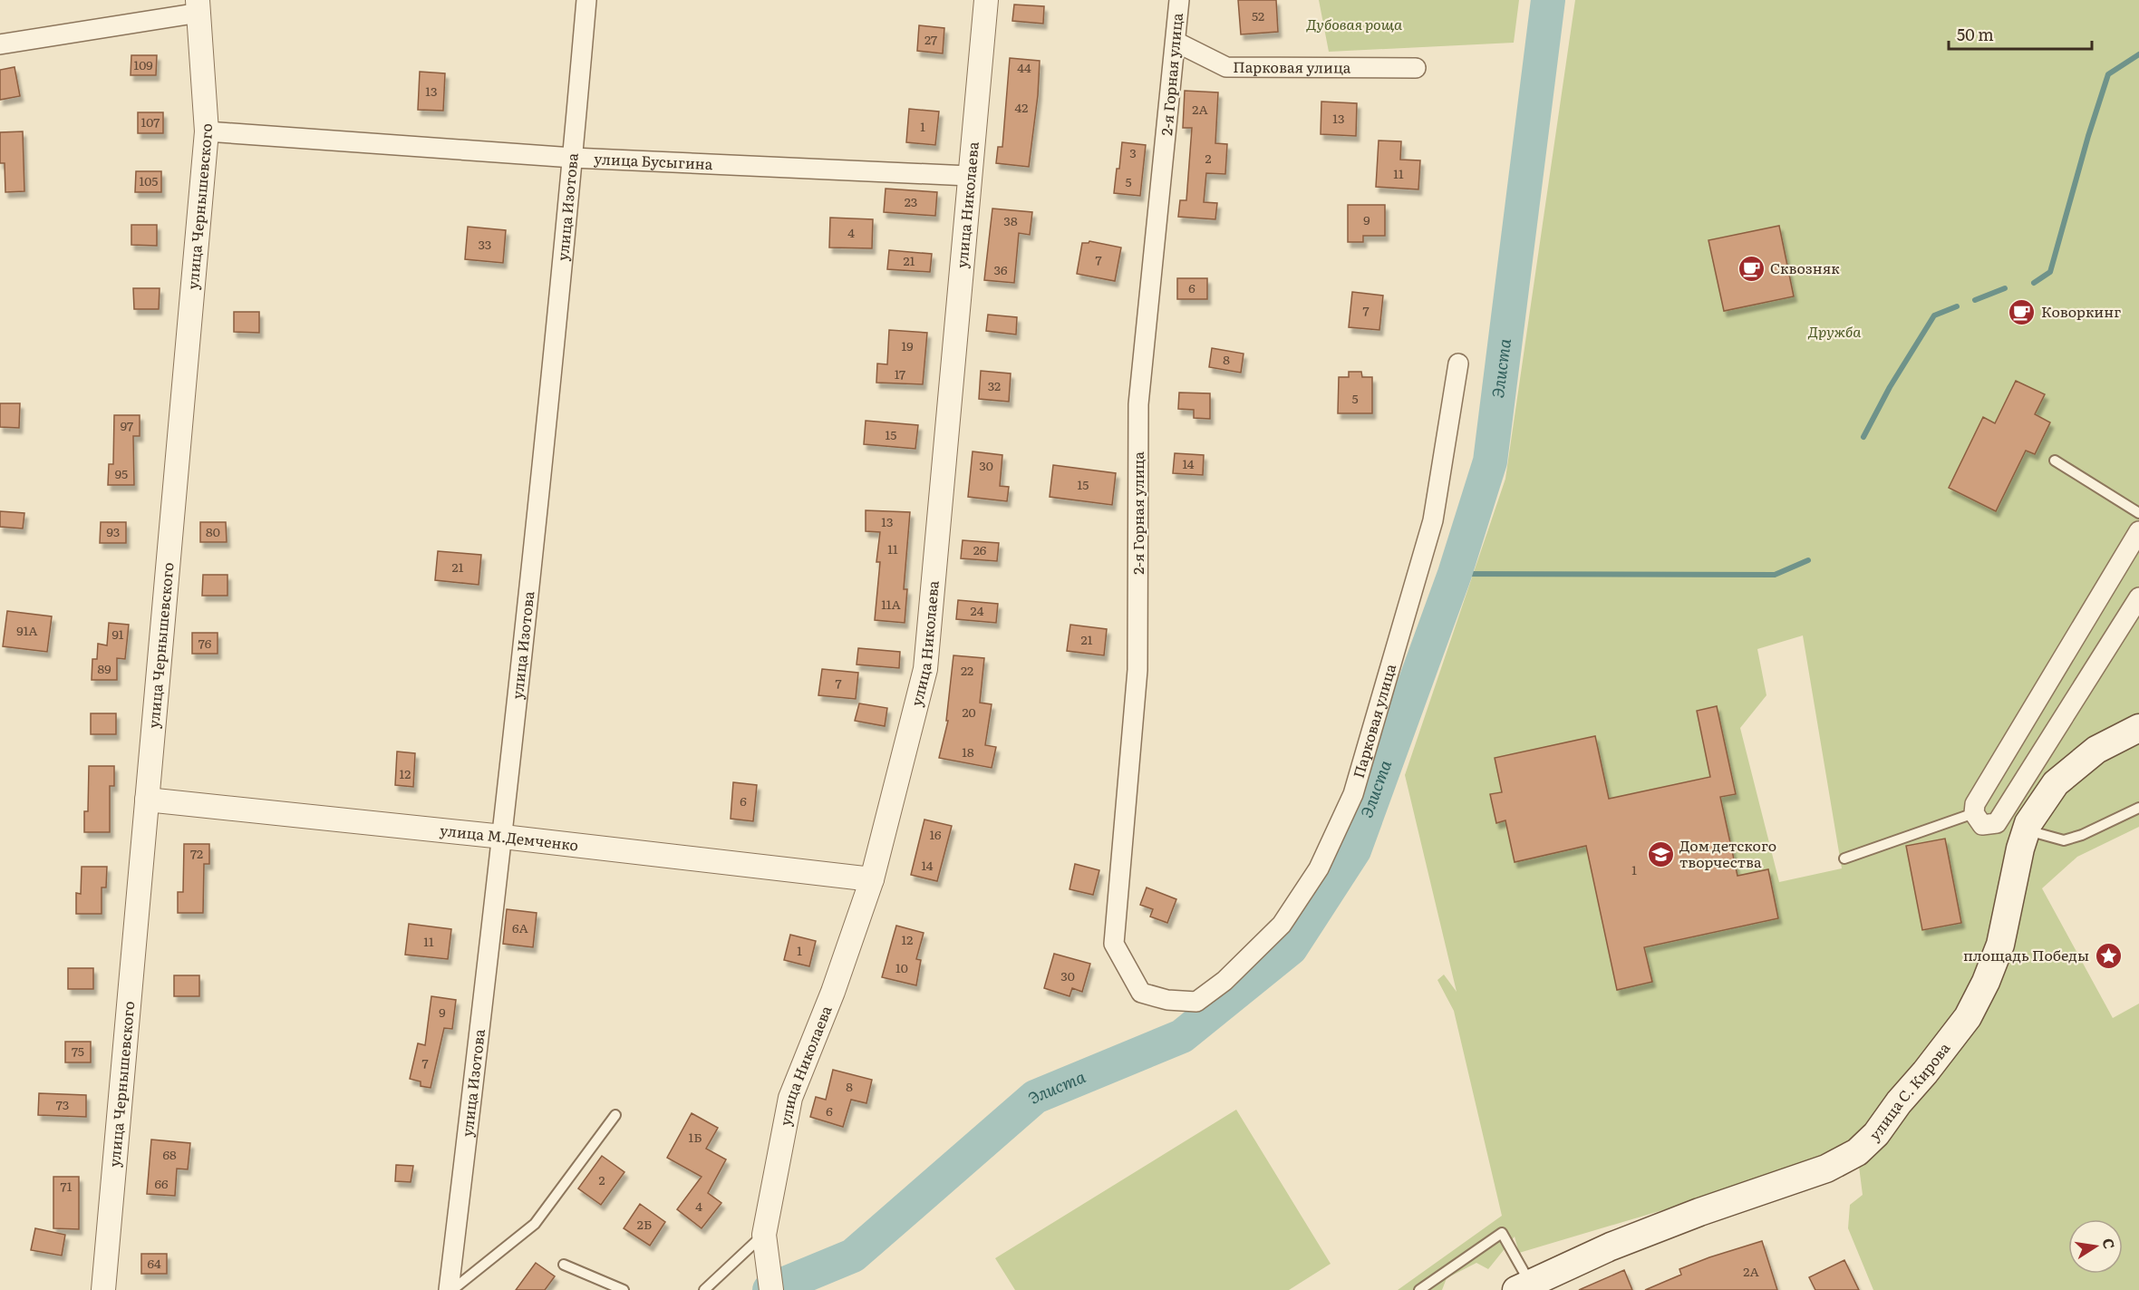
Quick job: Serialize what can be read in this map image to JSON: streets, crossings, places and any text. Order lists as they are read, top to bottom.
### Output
{
  "streets": {
    "main road": ["улица С. Кирова"],
    "street": [
      "Парковая улица",
      "2-я Горная улица",
      "улица Бусыгина",
      "улица Николаева",
      "улица Чернышевского",
      "улица Изотова",
      "улица М.Демченко"
    ]
  },
  "crossings": [
    ["Парковая улица", "2-я Горная улица"],
    ["улица Бусыгина", "улица Николаева"],
    ["улица Бусыгина", "улица Чернышевского"],
    ["улица Бусыгина", "улица Изотова"],
    ["улица Николаева", "улица М.Демченко"],
    ["улица Чернышевского", "улица М.Демченко"],
    ["улица Изотова", "улица М.Демченко"]
  ],
  "water": ["Элиста"],
  "parks": ["Дубовая роща", "Дружба"],
  "places": {
    "cafe": ["Сквозняк", "Коворкинг"],
    "school or university": ["Дом детского творчества"],
    "place": ["площадь Победы"]
  },
  "house_numbers": [
    "52",
    "27",
    "109",
    "44",
    "13",
    "42",
    "2А",
    "13",
    "107",
    "1",
    "3",
    "2",
    "11",
    "105",
    "5",
    "23",
    "9",
    "38",
    "4",
    "33",
    "7",
    "21",
    "36",
    "6",
    "7",
    "19",
    "8",
    "17",
    "32",
    "5",
    "97",
    "15",
    "14",
    "30",
    "95",
    "15",
    "13",
    "93",
    "80",
    "11",
    "26",
    "21",
    "11А",
    "24",
    "91А",
    "91",
    "21",
    "76",
    "89",
    "22",
    "7",
    "20",
    "18",
    "12",
    "6",
    "16",
    "72",
    "14",
    "1",
    "6А",
    "12",
    "11",
    "1",
    "10",
    "30",
    "9",
    "75",
    "7",
    "8",
    "73",
    "6",
    "1Б",
    "68",
    "2",
    "66",
    "71",
    "4",
    "2Б",
    "64",
    "2А"
  ],
  "scale_bar": "50 m",
  "north": "right"
}
